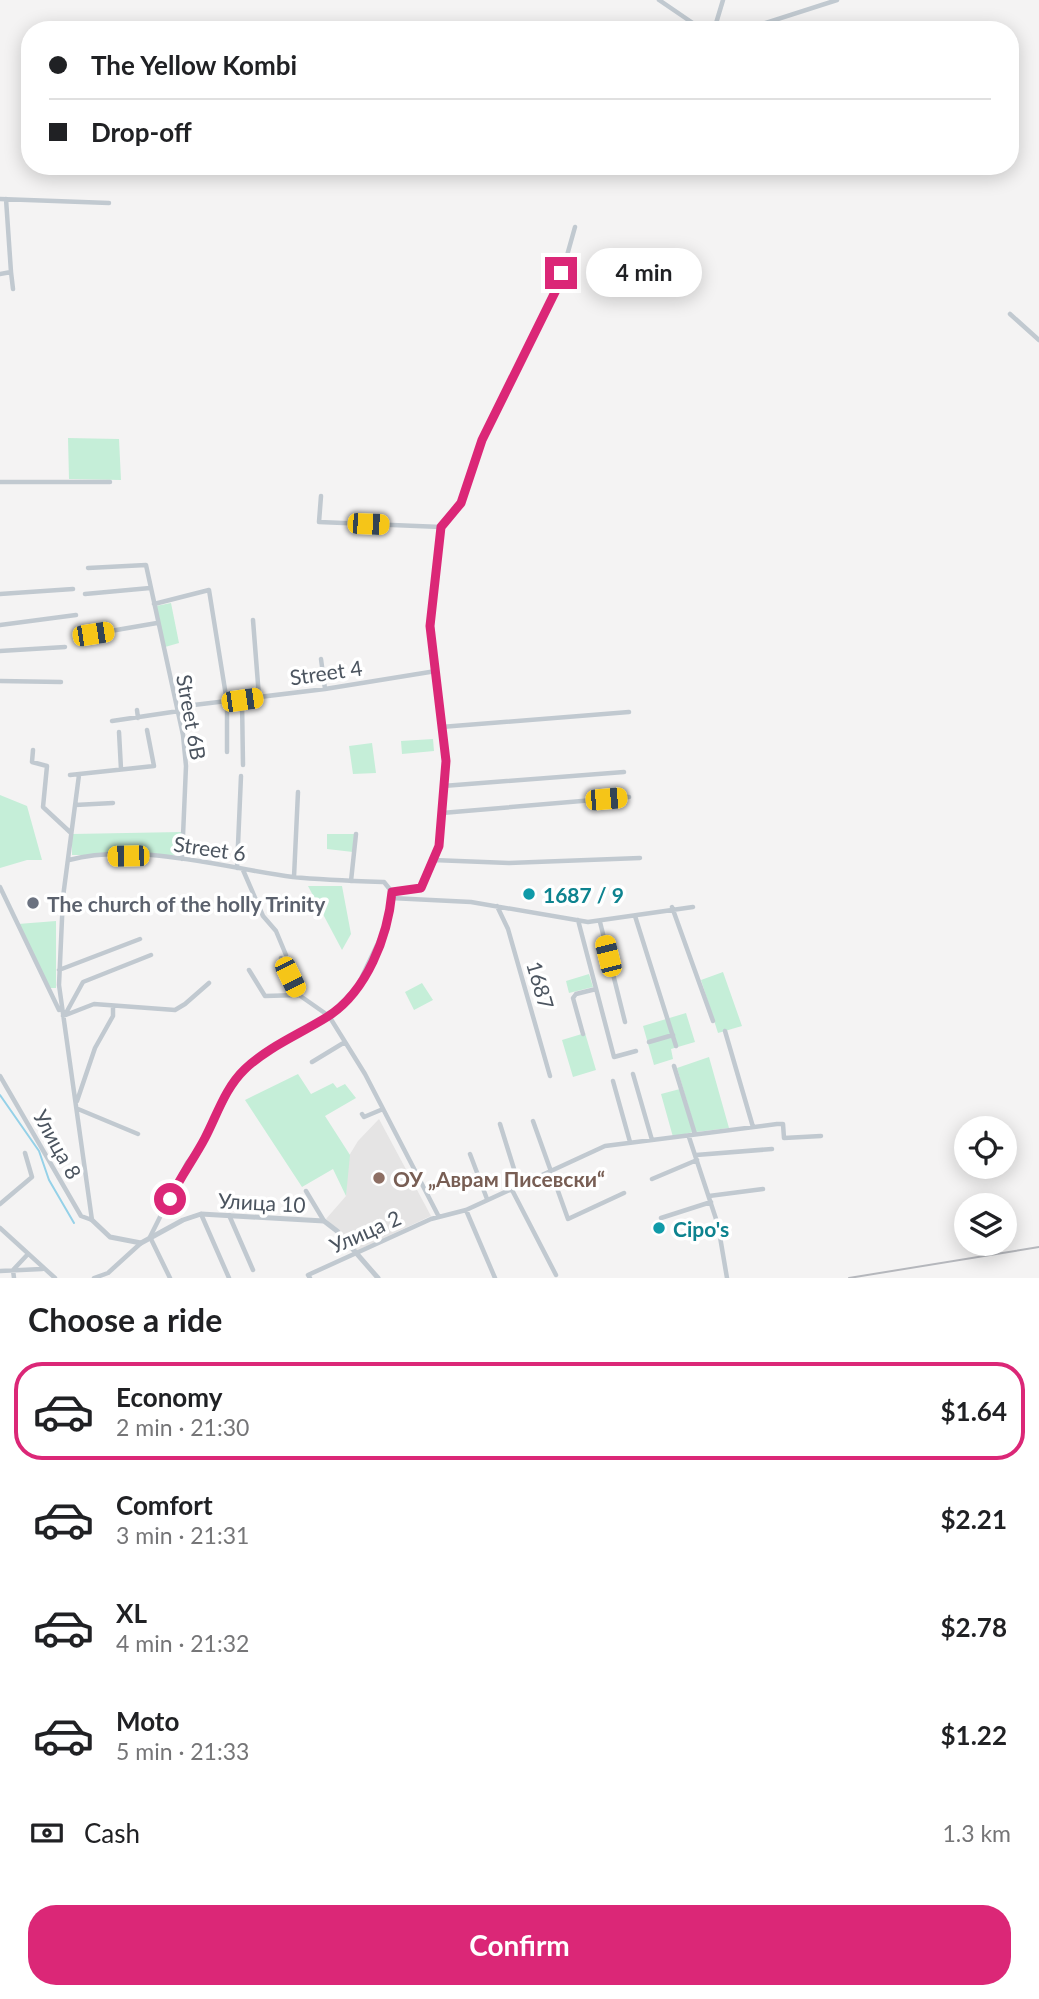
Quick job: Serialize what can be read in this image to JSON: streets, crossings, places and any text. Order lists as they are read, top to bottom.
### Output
{
  "streets": {
    "street": [
      "Street 4",
      "Street 6B",
      "Street 6",
      "1687",
      "Улица 8",
      "Улица 10",
      "Улица 2"
    ]
  },
  "crossings": [
    ["Street 4", "Street 6B"],
    ["Street 6B", "Street 6"],
    ["Улица 10", "Улица 2"]
  ],
  "places": [
    "1687 / 9",
    "Тhe church of the holly Trinity",
    "ОУ „Аврам Писевски“",
    "Cipo's"
  ],
  "page": {
    "banner": ["The Yellow Kombi", "Drop-off"],
    "bubble": "4 min",
    "heading": "Choose a ride",
    "list": [
      {
        "name": "Economy",
        "note": "2 min · 21:30",
        "value": "$1.64"
      },
      {
        "name": "Comfort",
        "note": "3 min · 21:31",
        "value": "$2.21"
      },
      {
        "name": "XL",
        "note": "4 min · 21:32",
        "value": "$2.78"
      },
      {
        "name": "Moto",
        "note": "5 min · 21:33",
        "value": "$1.22"
      }
    ],
    "pay": ["Cash", "1.3 km"],
    "buttons": "Confirm"
  }
}
